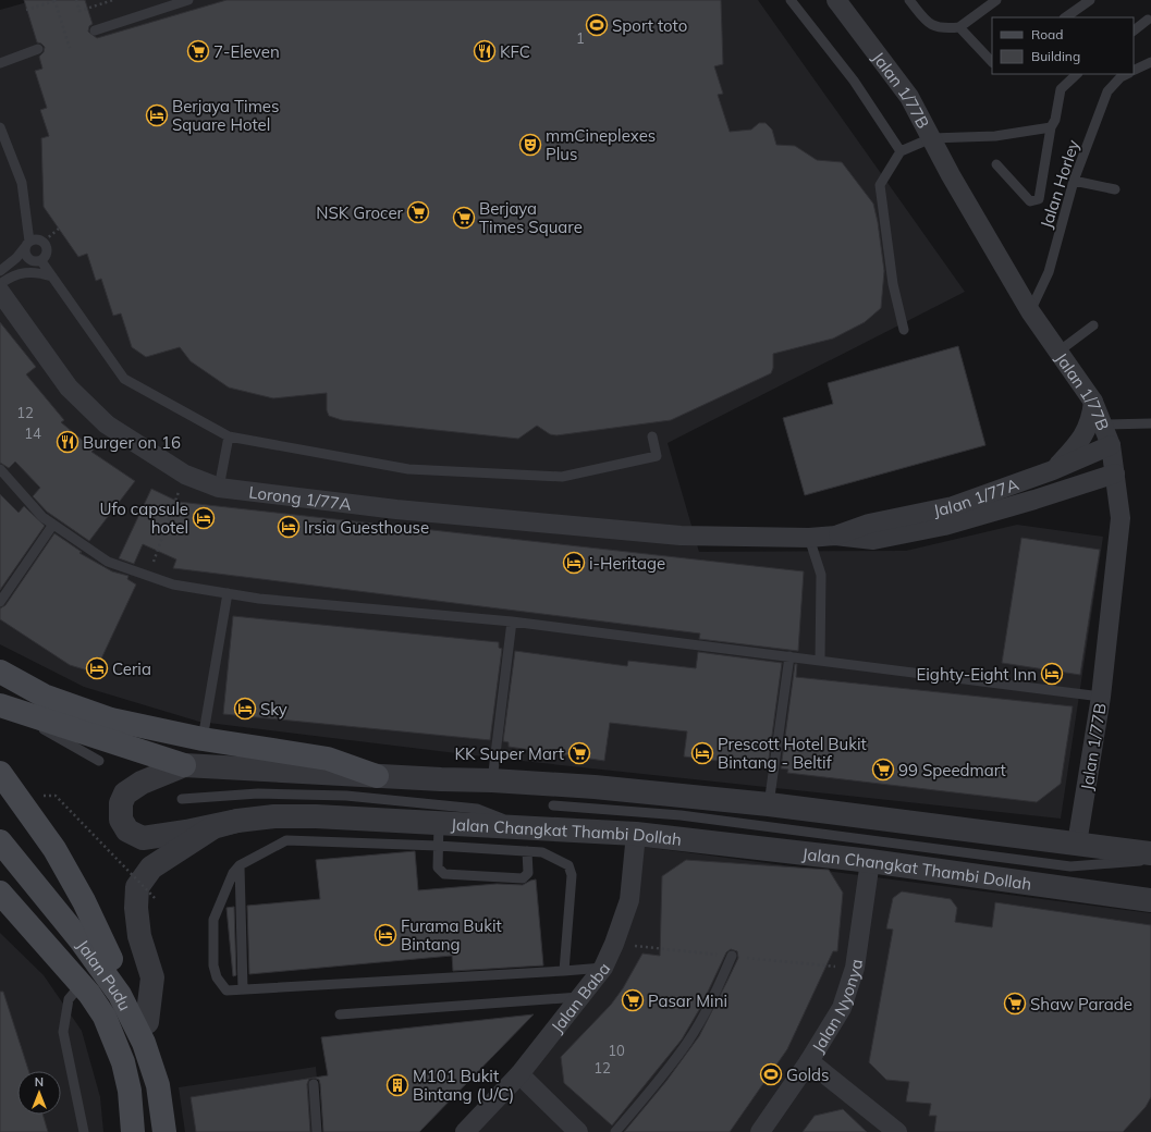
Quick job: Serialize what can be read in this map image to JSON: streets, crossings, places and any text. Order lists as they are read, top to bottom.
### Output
{
  "streets": {
    "main road": ["Jalan Pudu"],
    "street": [
      "Jalan 1/77B",
      "Jalan 1/77A",
      "Lorong 1/77A",
      "Jalan Changkat Thambi Dollah",
      "Jalan Baba",
      "Jalan Nyonya"
    ],
    "lane": ["Jalan Horley"]
  },
  "crossings": [
    ["Jalan 1/77B", "Jalan Horley"],
    ["Jalan 1/77B", "Jalan 1/77A"],
    ["Jalan 1/77A", "Lorong 1/77A"],
    ["Jalan Changkat Thambi Dollah", "Jalan Baba"],
    ["Jalan Changkat Thambi Dollah", "Jalan Nyonya"]
  ],
  "places": {
    "sports": ["Sport toto", "Golds"],
    "supermarket": [
      "7-Eleven",
      "NSK Grocer",
      "Berjaya Times Square",
      "KK Super Mart",
      "99 Speedmart",
      "Pasar Mini",
      "Shaw Parade"
    ],
    "restaurant": ["KFC", "Burger on 16"],
    "hotel": [
      "Berjaya Times Square Hotel",
      "Ufo capsule hotel",
      "Irsia Guesthouse",
      "i-Heritage",
      "Ceria",
      "Eighty-Eight Inn",
      "Sky",
      "Prescott Hotel Bukit Bintang - Beltif",
      "Furama Bukit Bintang"
    ],
    "theatre": ["mmCineplexes Plus"],
    "building": ["M101 Bukit Bintang (U/C)"]
  },
  "house_numbers": [
    "1",
    "12",
    "14",
    "10",
    "12"
  ],
  "legend": ["Road", "Building"],
  "north": "top"
}
